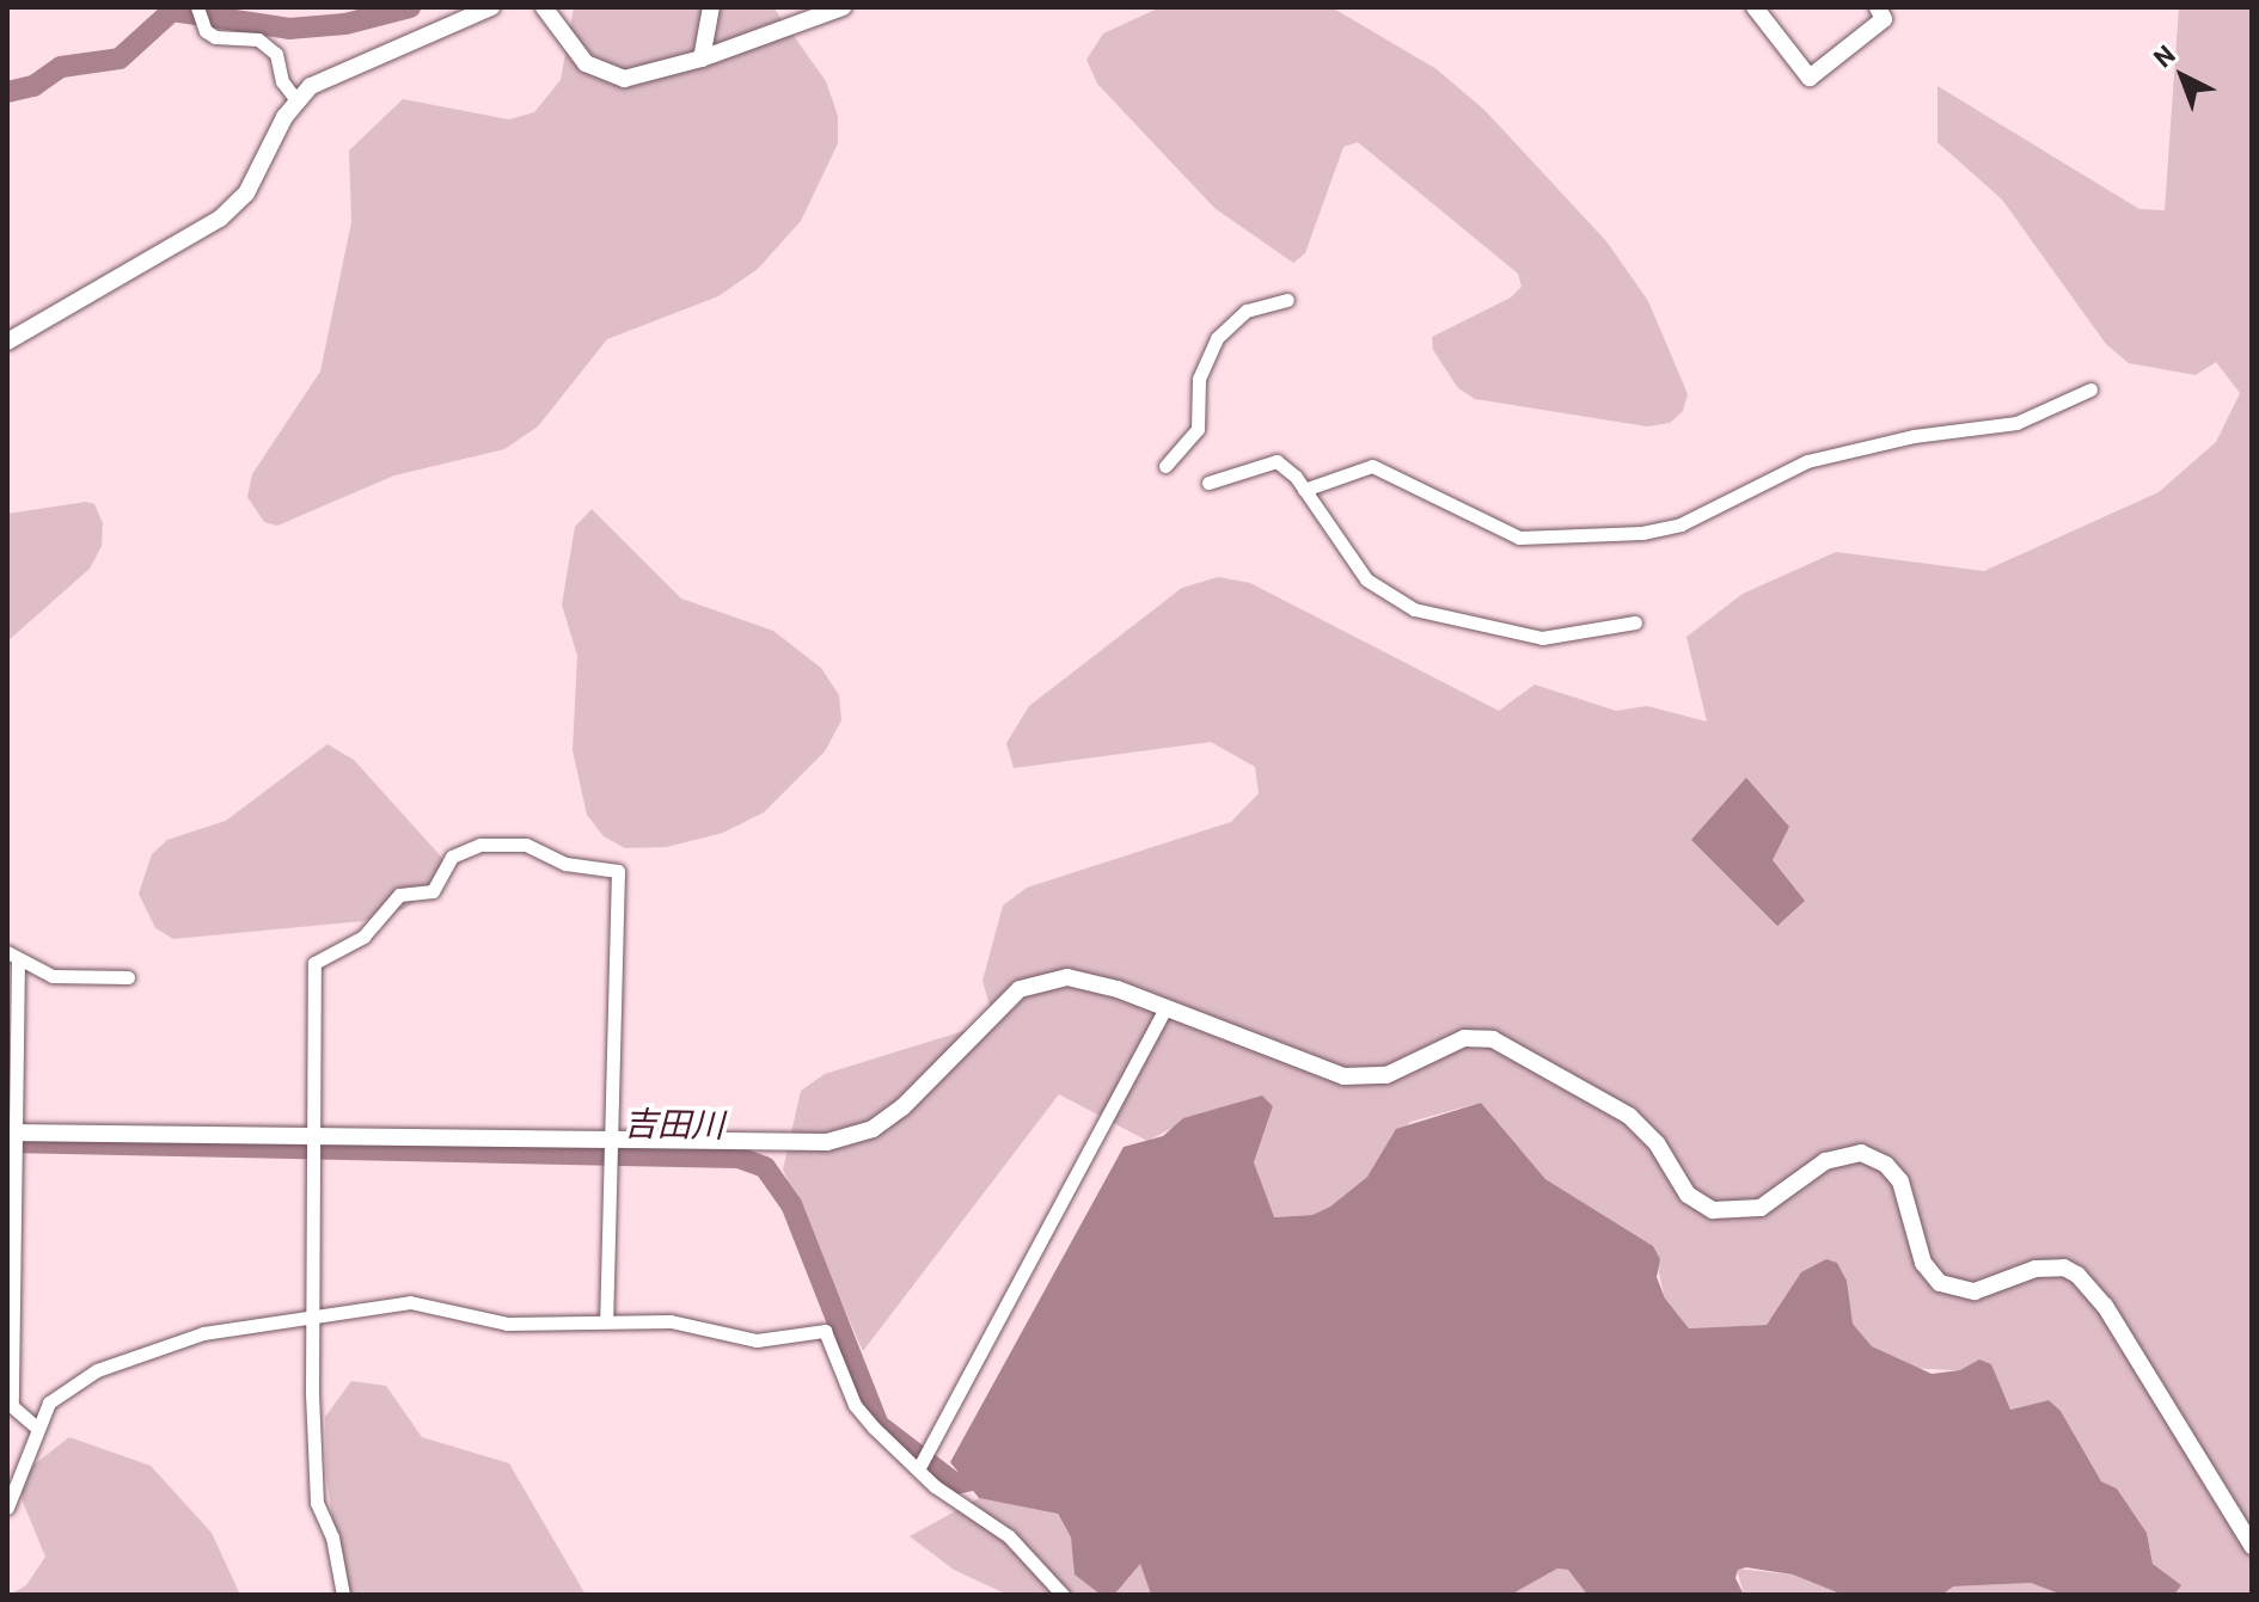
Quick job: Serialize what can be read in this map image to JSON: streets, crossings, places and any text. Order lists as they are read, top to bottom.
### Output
{
  "water": ["吉田川"],
  "north": "top left"
}
